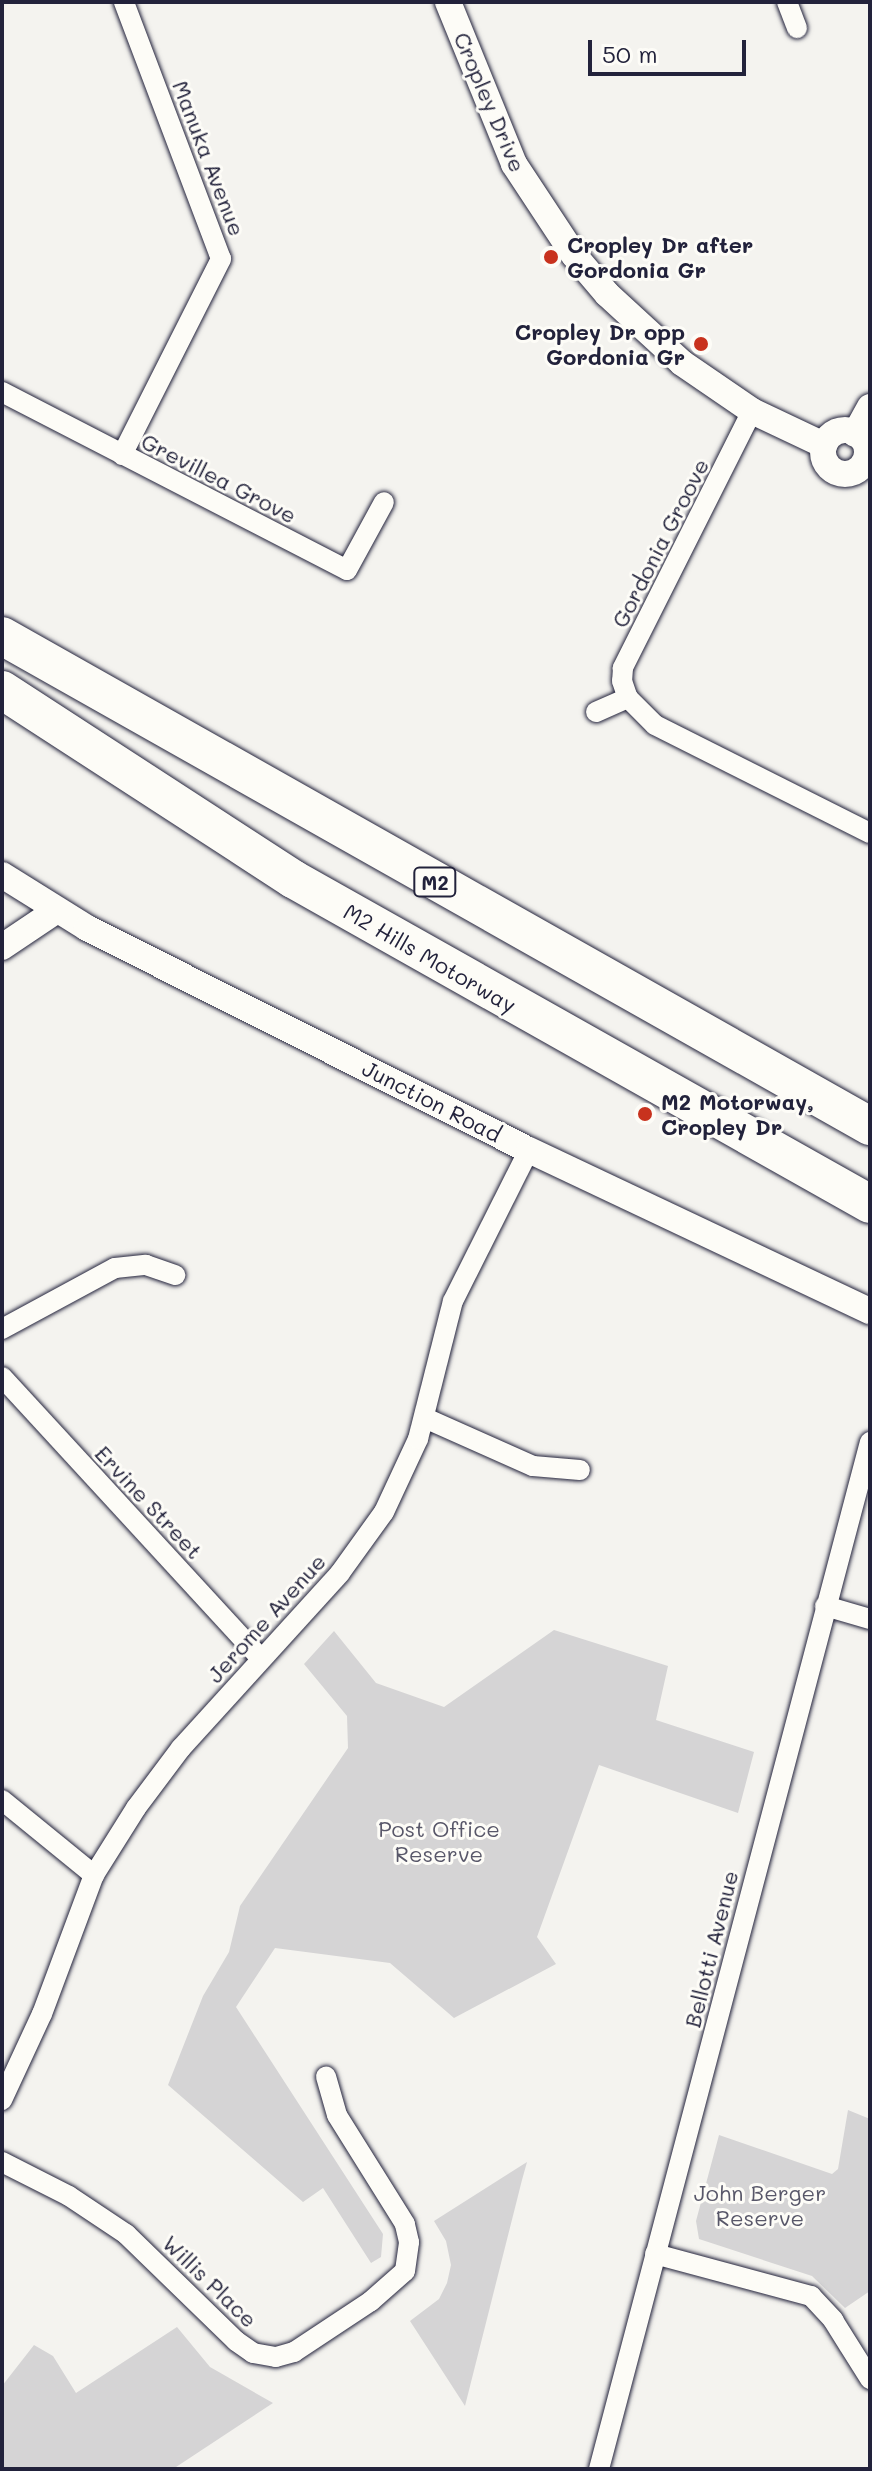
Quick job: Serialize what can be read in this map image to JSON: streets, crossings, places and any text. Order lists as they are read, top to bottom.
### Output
{
  "streets": {
    "highway": ["M2", "M2 Hills Motorway"],
    "street": [
      "Cropley Drive",
      "Manuka Avenue",
      "Grevillea Grove",
      "Gordonia Groove",
      "Junction Road",
      "Ervine Street",
      "Jerome Avenue",
      "Bellotti Avenue",
      "Willis Place"
    ]
  },
  "crossings": [
    ["Cropley Drive", "Gordonia Groove"],
    ["Manuka Avenue", "Grevillea Grove"],
    ["Junction Road", "Jerome Avenue"],
    ["Ervine Street", "Jerome Avenue"]
  ],
  "parks": ["Post Office Reserve", "John Berger Reserve"],
  "places": ["Cropley Dr after Gordonia Gr", "Cropley Dr opp Gordonia Gr", "M2 Motorway, Cropley Dr"],
  "scale_bar": "50 m"
}
